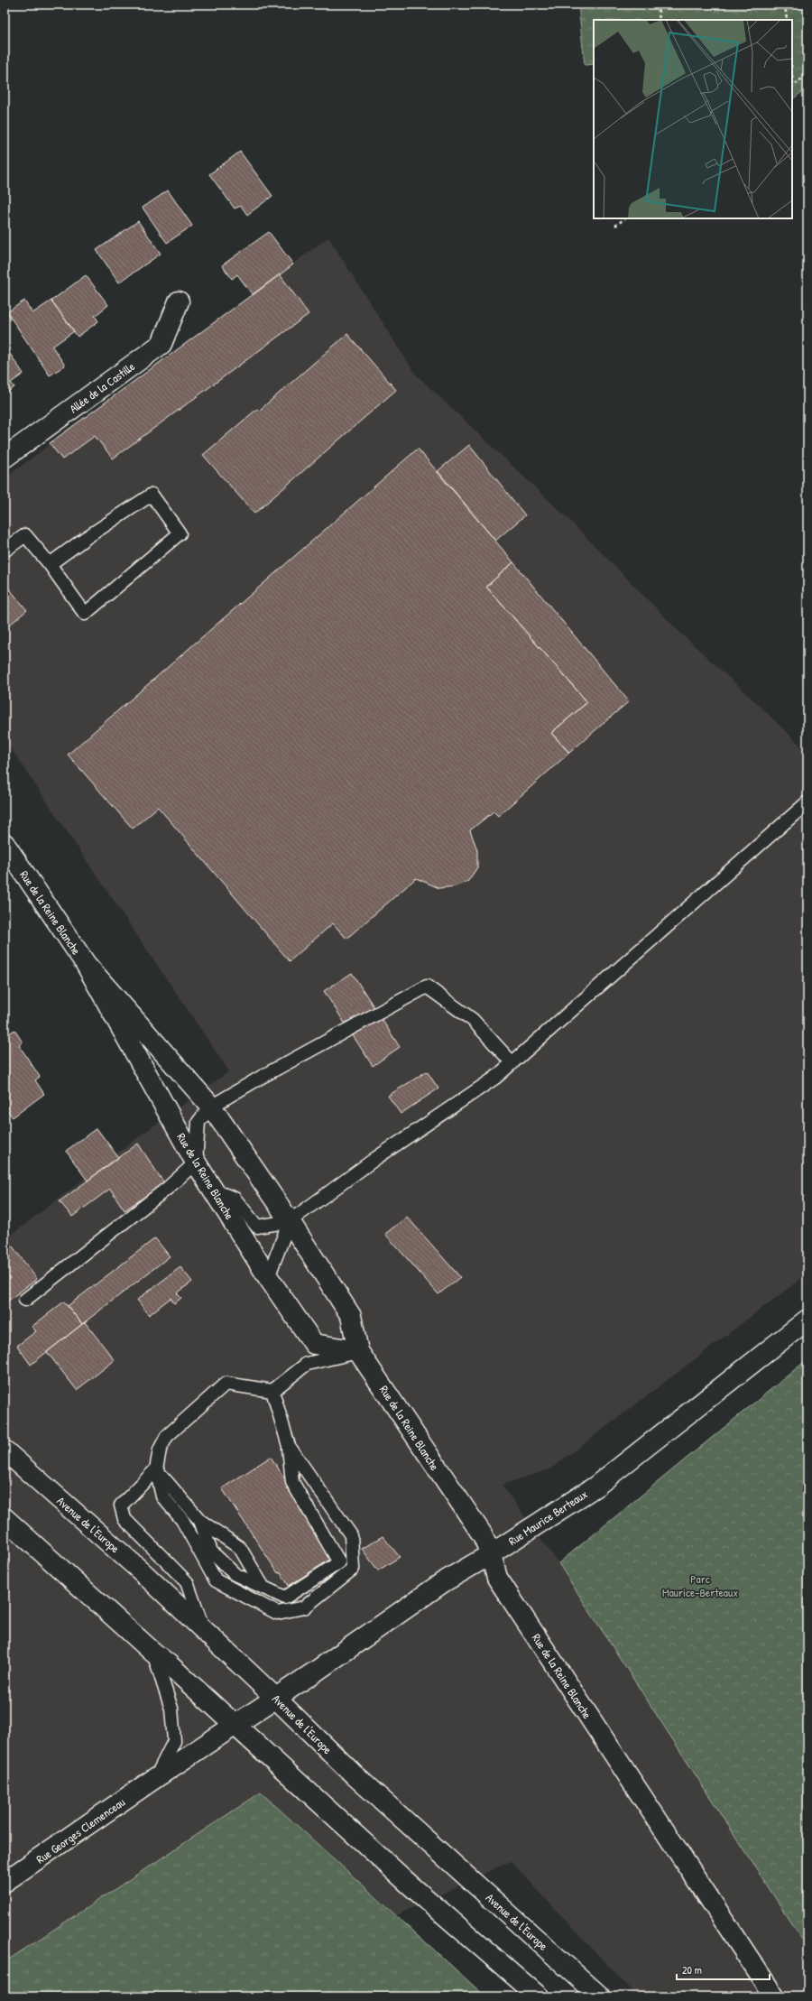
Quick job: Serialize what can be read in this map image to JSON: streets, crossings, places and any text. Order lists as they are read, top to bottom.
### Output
{
  "streets": {
    "street": [
      "Allée de la Castille",
      "Rue de la Reine Blanche",
      "Rue Maurice Berteaux",
      "Avenue de l'Europe",
      "Rue Georges Clemenceau"
    ]
  },
  "crossings": [
    ["Rue de la Reine Blanche", "Rue Maurice Berteaux"],
    ["Rue Maurice Berteaux", "Avenue de l'Europe"],
    ["Rue Maurice Berteaux", "Rue Georges Clemenceau"]
  ],
  "parks": ["Parc Maurice-Berteaux"],
  "scale_bar": "20 m"
}
